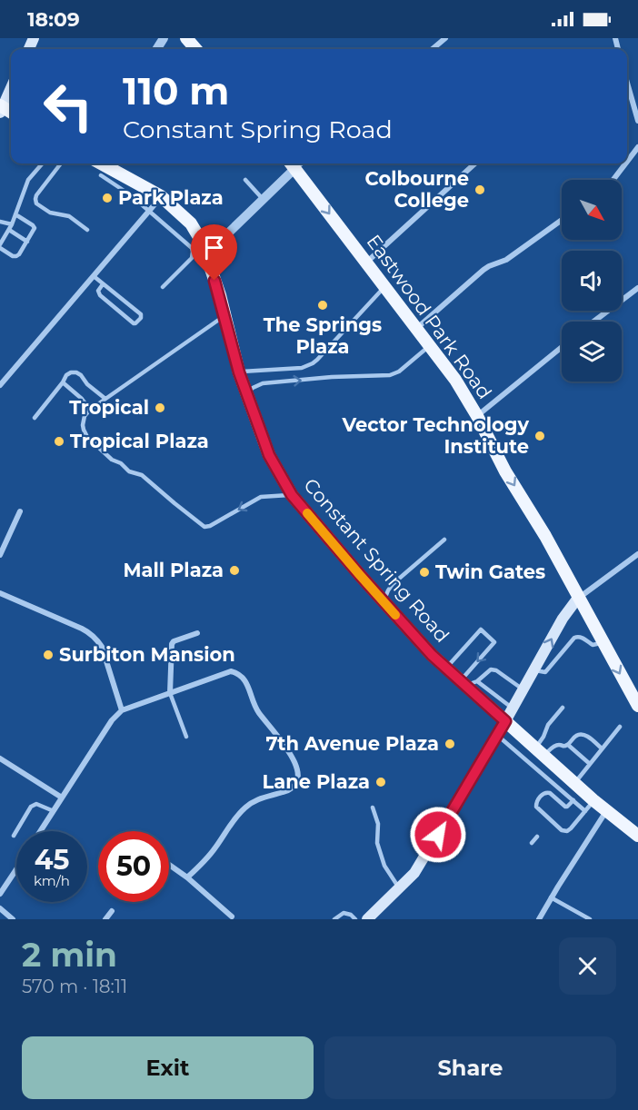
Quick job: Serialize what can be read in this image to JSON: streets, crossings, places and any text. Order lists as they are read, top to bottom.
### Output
{
  "streets": {
    "main road": ["Eastwood Park Road", "Constant Spring Road"]
  },
  "one_way": ["Eastwood Park Road"],
  "places": [
    "Colbourne College",
    "Park Plaza",
    "The Springs Plaza",
    "Tropical",
    "Vector Technology Institute",
    "Tropical Plaza",
    "Mall Plaza",
    "Twin Gates",
    "Surbiton Mansion",
    "7th Avenue Plaza",
    "Lane Plaza"
  ],
  "north": "bottom right",
  "page": {
    "status": "18:09",
    "turn": ["110 m", "Constant Spring Road"],
    "speed": "45 km/h",
    "limit": "50",
    "heading": ["2 min", "570 m · 18:11"],
    "buttons": ["Exit", "Share"]
  }
}
